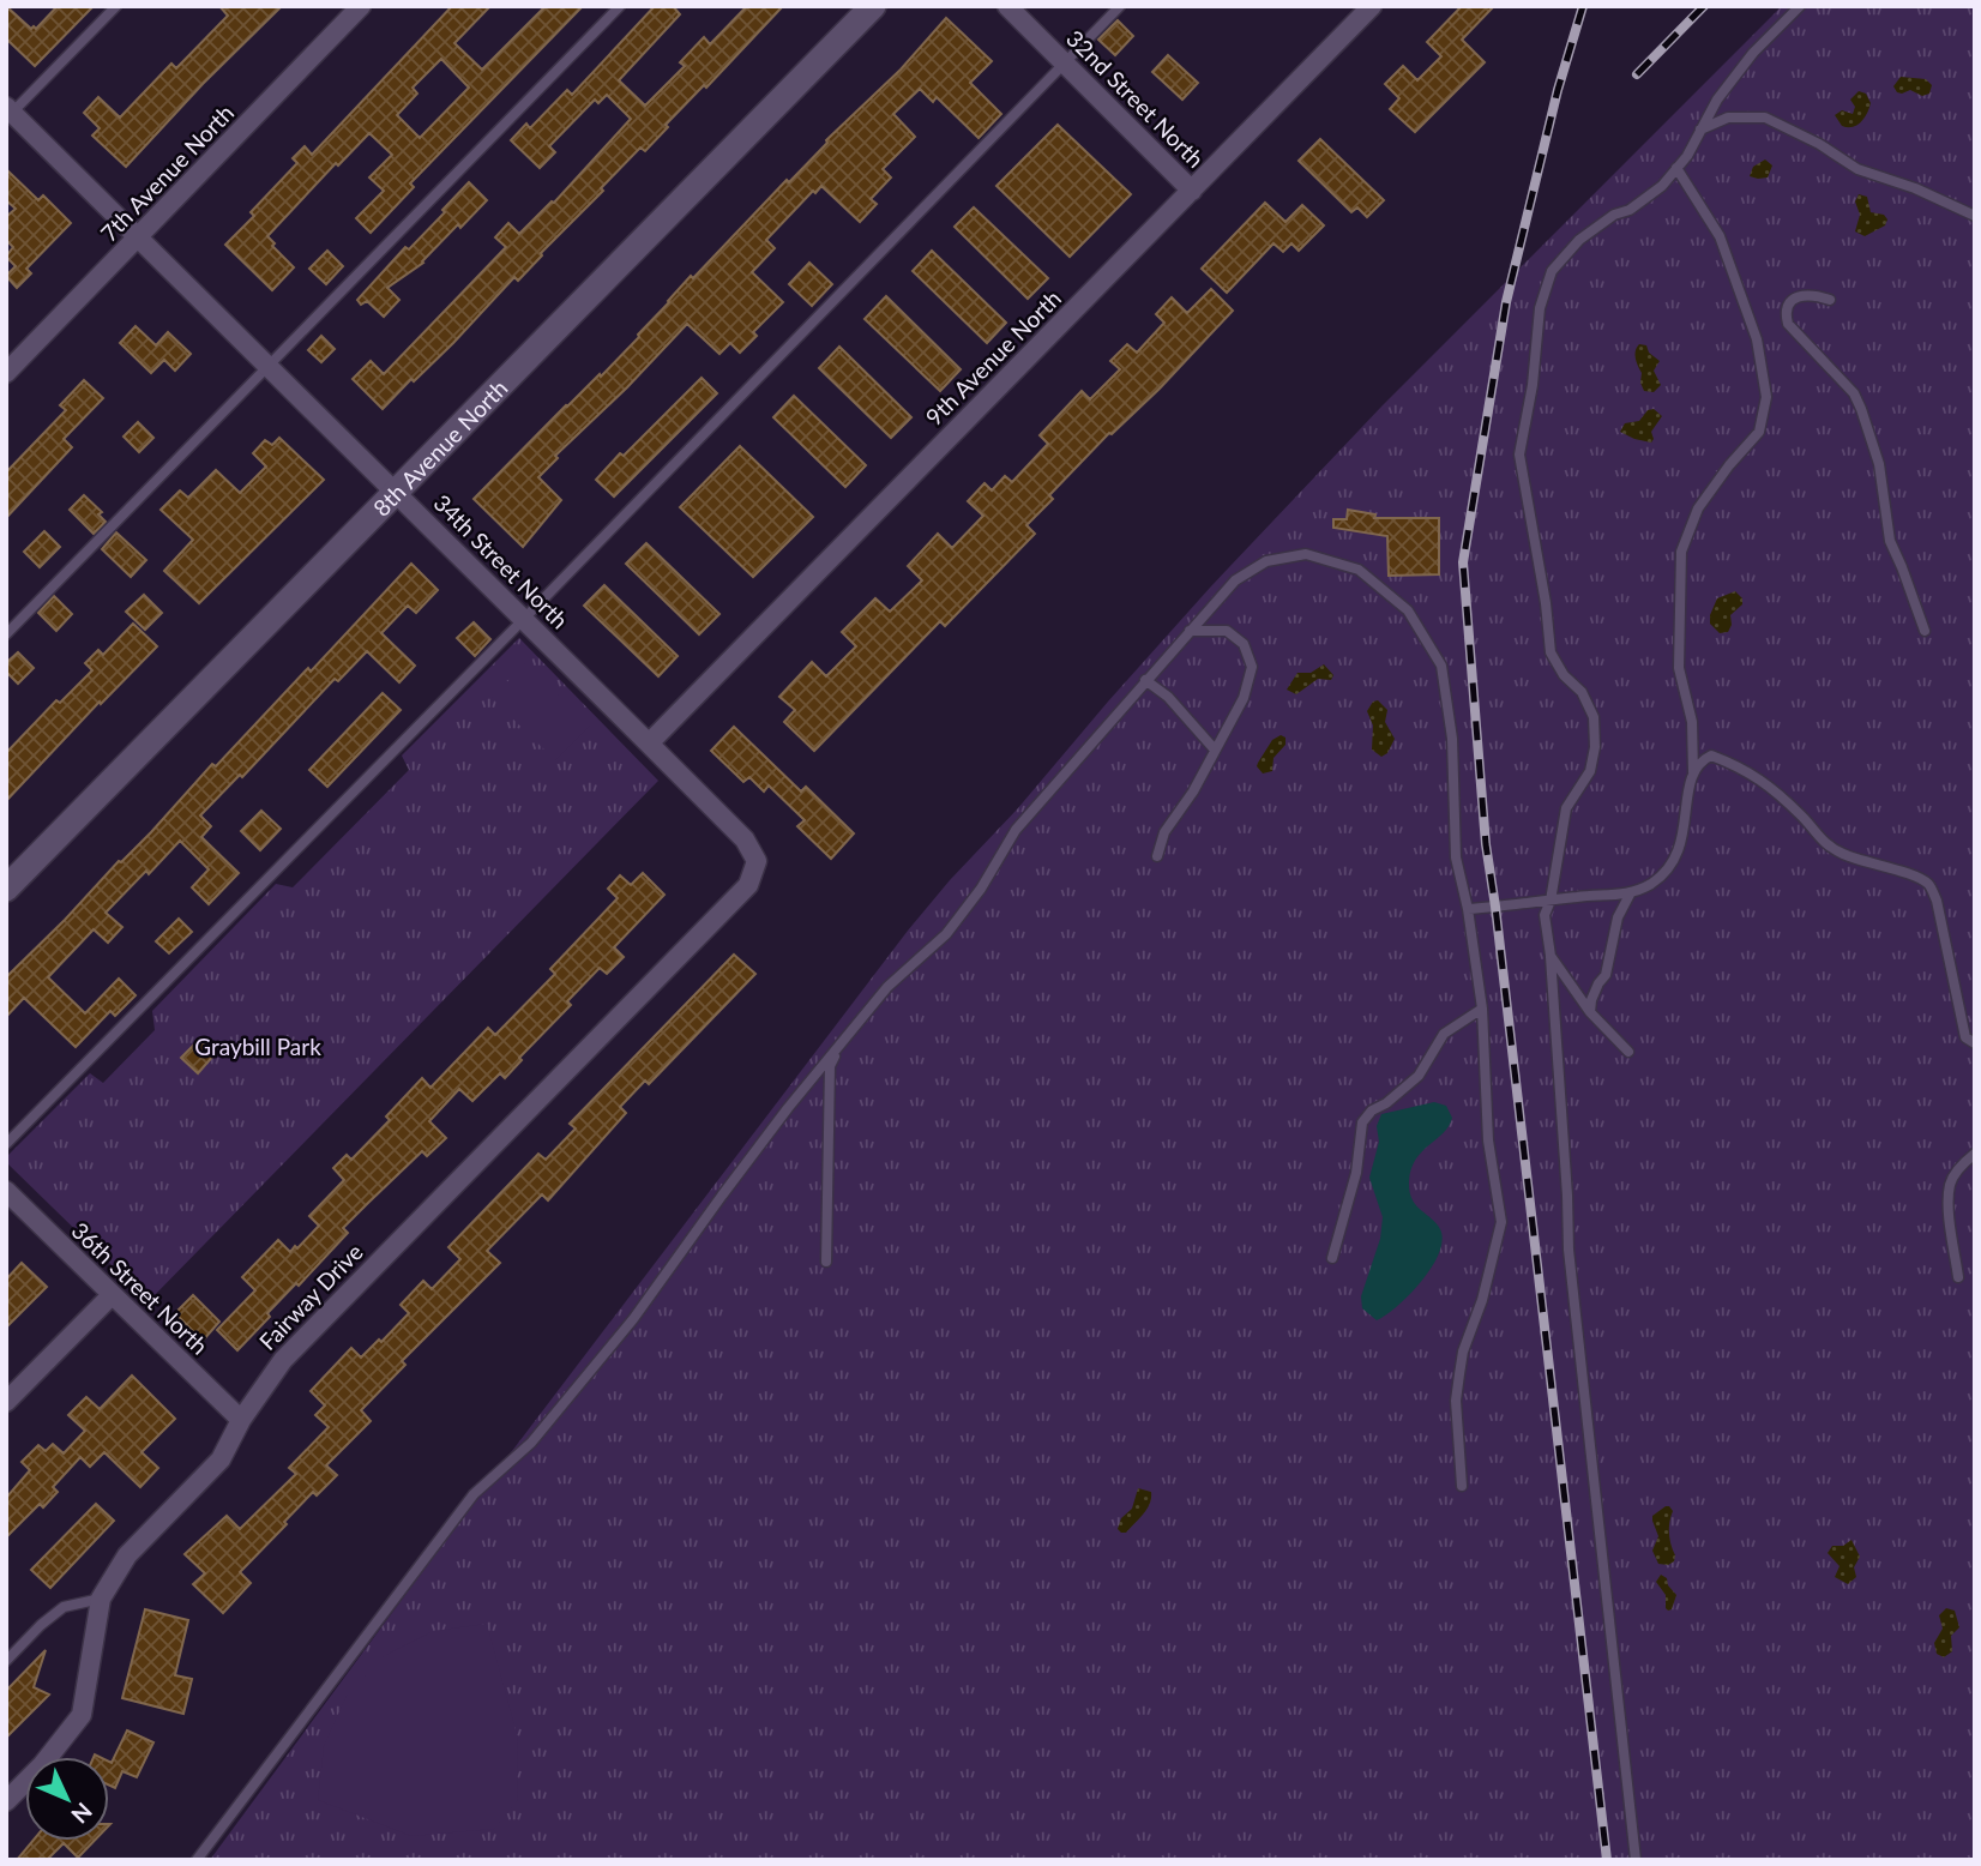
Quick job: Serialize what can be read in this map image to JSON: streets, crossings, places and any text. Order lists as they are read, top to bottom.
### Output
{
  "streets": {
    "street": [
      "32nd Street North",
      "7th Avenue North",
      "9th Avenue North",
      "8th Avenue North",
      "34th Street North",
      "36th Street North",
      "Fairway Drive"
    ]
  },
  "crossings": [
    ["32nd Street North", "9th Avenue North"],
    ["7th Avenue North", "34th Street North"],
    ["9th Avenue North", "34th Street North"],
    ["8th Avenue North", "34th Street North"],
    ["34th Street North", "Fairway Drive"],
    ["36th Street North", "Fairway Drive"]
  ],
  "parks": ["Graybill Park"],
  "north": "bottom right"
}
